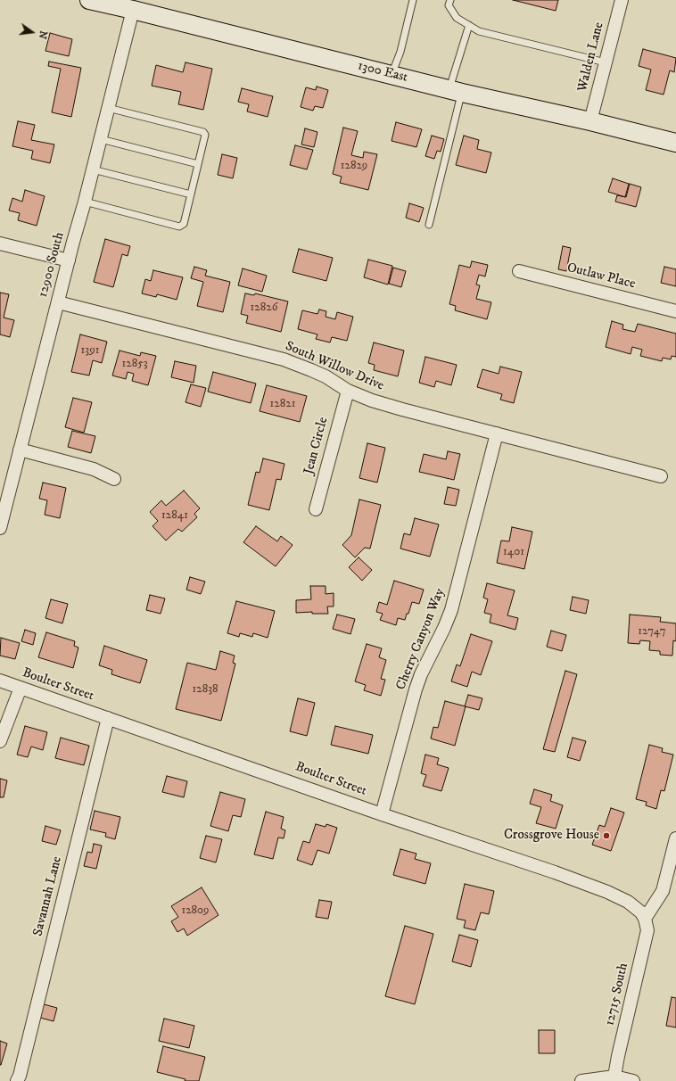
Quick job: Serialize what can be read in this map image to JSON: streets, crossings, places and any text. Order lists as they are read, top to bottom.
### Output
{
  "streets": {
    "main road": ["1300 East"],
    "street": [
      "Walden Lane",
      "12900 South",
      "Outlaw Place",
      "South Willow Drive",
      "Jean Circle",
      "Cherry Canyon Way",
      "Boulter Street",
      "Savannah Lane",
      "12715 South"
    ]
  },
  "crossings": [
    ["Walden Lane", "1300 East"],
    ["1300 East", "12900 South"],
    ["12900 South", "South Willow Drive"],
    ["South Willow Drive", "Jean Circle"],
    ["South Willow Drive", "Cherry Canyon Way"],
    ["Cherry Canyon Way", "Boulter Street"],
    ["Boulter Street", "Savannah Lane"],
    ["Boulter Street", "12715 South"]
  ],
  "places": ["Crossgrove House"],
  "house_numbers": [
    "12829",
    "12826",
    "1391",
    "12853",
    "12821",
    "12841",
    "1401",
    "12747",
    "12838",
    "12809"
  ],
  "north": "right"
}
